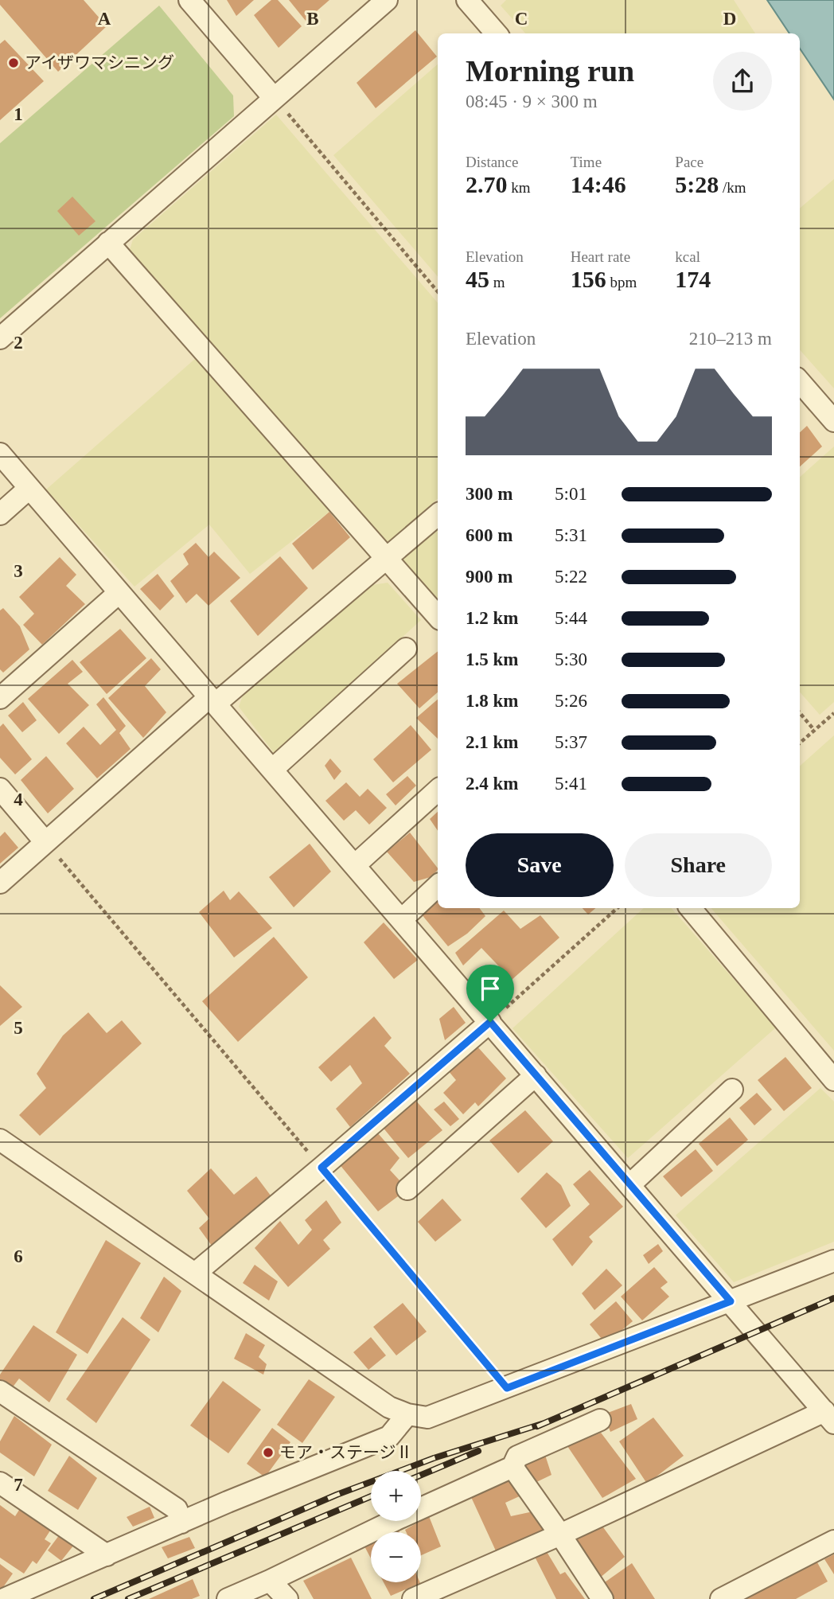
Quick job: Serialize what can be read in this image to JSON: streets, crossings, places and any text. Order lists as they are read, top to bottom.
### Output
{
  "places": ["アイザワマシニング", "モア・ステージⅡ"],
  "page": {
    "heading": ["Morning run", "08:45 · 9 × 300 m"],
    "stats": [
      ["Distance", "2.70 km"],
      ["Time", "14:46"],
      ["Pace", "5:28 /km"],
      ["Elevation", "45 m"],
      ["Heart rate", "156 bpm"],
      ["kcal", "174"]
    ],
    "chart": ["Elevation", "210–213 m"],
    "list": [
      {
        "name": "300 m",
        "note": "5:01"
      },
      {
        "name": "600 m",
        "note": "5:31"
      },
      {
        "name": "900 m",
        "note": "5:22"
      },
      {
        "name": "1.2 km",
        "note": "5:44"
      },
      {
        "name": "1.5 km",
        "note": "5:30"
      },
      {
        "name": "1.8 km",
        "note": "5:26"
      },
      {
        "name": "2.1 km",
        "note": "5:37"
      },
      {
        "name": "2.4 km",
        "note": "5:41"
      }
    ],
    "buttons": ["Save", "Share"],
    "map_buttons": ["+", "−"]
  },
  "grid": {
    "columns": [
      "A",
      "B",
      "C",
      "D"
    ],
    "rows": [
      "1",
      "2",
      "3",
      "4",
      "5",
      "6",
      "7"
    ]
  }
}
